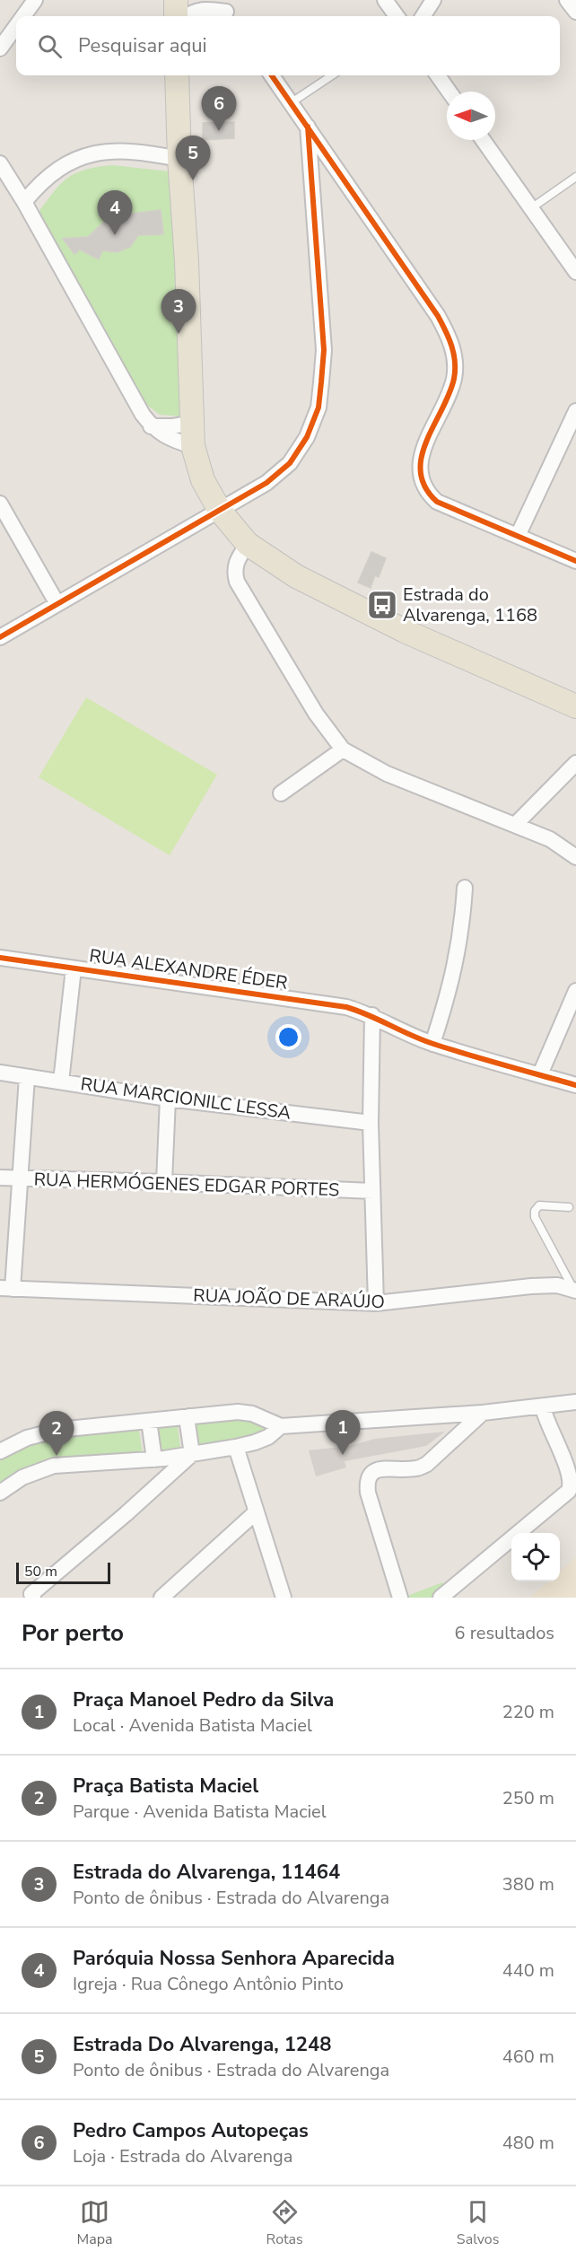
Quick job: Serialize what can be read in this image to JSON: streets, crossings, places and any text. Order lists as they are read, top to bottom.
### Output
{
  "streets": {
    "street": [
      "RUA ALEXANDRE ÉDER",
      "RUA MARCIONILC LESSA",
      "RUA HERMÓGENES EDGAR PORTES",
      "RUA JOÃO DE ARAÚJO"
    ]
  },
  "places": {
    "bus stop": ["Estrada do Alvarenga, 1168"]
  },
  "scale_bar": "50 m",
  "north": "left",
  "page": {
    "search": "Pesquisar aqui",
    "pins": [
      "6",
      "5",
      "4",
      "3",
      "1",
      "2"
    ],
    "scale": "50 m",
    "heading": ["Por perto", "6 resultados"],
    "list": [
      {
        "mark": "1",
        "name": "Praça Manoel Pedro da Silva",
        "note": "Local · Avenida Batista Maciel",
        "value": "220 m"
      },
      {
        "mark": "2",
        "name": "Praça Batista Maciel",
        "note": "Parque · Avenida Batista Maciel",
        "value": "250 m"
      },
      {
        "mark": "3",
        "name": "Estrada do Alvarenga, 11464",
        "note": "Ponto de ônibus · Estrada do Alvarenga",
        "value": "380 m"
      },
      {
        "mark": "4",
        "name": "Paróquia Nossa Senhora Aparecida",
        "note": "Igreja · Rua Cônego Antônio Pinto",
        "value": "440 m"
      },
      {
        "mark": "5",
        "name": "Estrada Do Alvarenga, 1248",
        "note": "Ponto de ônibus · Estrada do Alvarenga",
        "value": "460 m"
      },
      {
        "mark": "6",
        "name": "Pedro Campos Autopeças",
        "note": "Loja · Estrada do Alvarenga",
        "value": "480 m"
      }
    ],
    "nav": ["Mapa", "Rotas", "Salvos"]
  }
}
